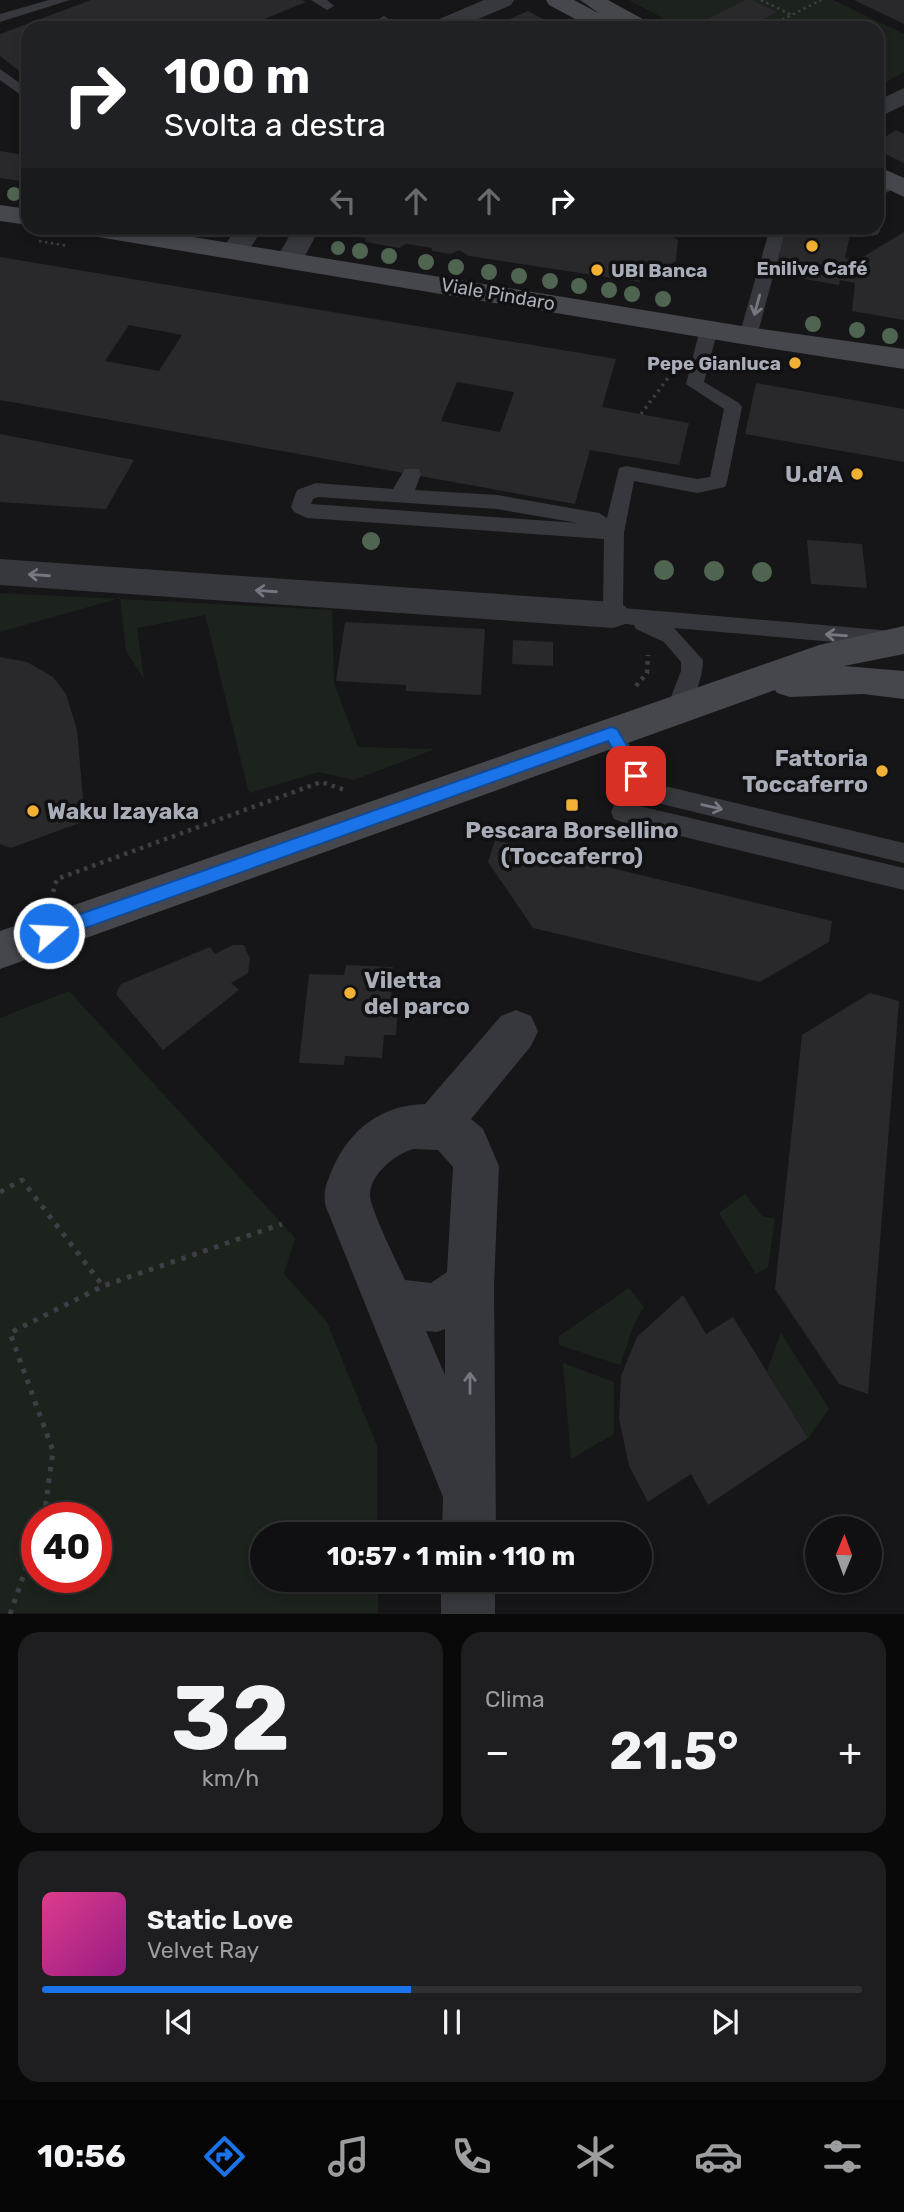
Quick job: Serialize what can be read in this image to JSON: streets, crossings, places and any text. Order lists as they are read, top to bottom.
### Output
{
  "streets": {
    "main road": ["Viale Pindaro"]
  },
  "places": {
    "other": [
      "Enilive Café",
      "UBI Banca",
      "Pepe Gianluca",
      "U.d'A",
      "Fattoria Toccaferro",
      "Waku Izayaka",
      "Viletta del parco"
    ],
    "transit": ["Pescara Borsellino (Toccaferro)"]
  },
  "north": "top",
  "page": {
    "turn": ["100 m", "Svolta a destra"],
    "limit": "40",
    "trip": "10:57 · 1 min · 110 m",
    "tile": [
      ["32", "km/h"],
      "Clima"
    ],
    "heat": ["−", "21.5°", "+"],
    "song": ["Static Love", "Velvet Ray"],
    "tabs": "10:56"
  }
}
